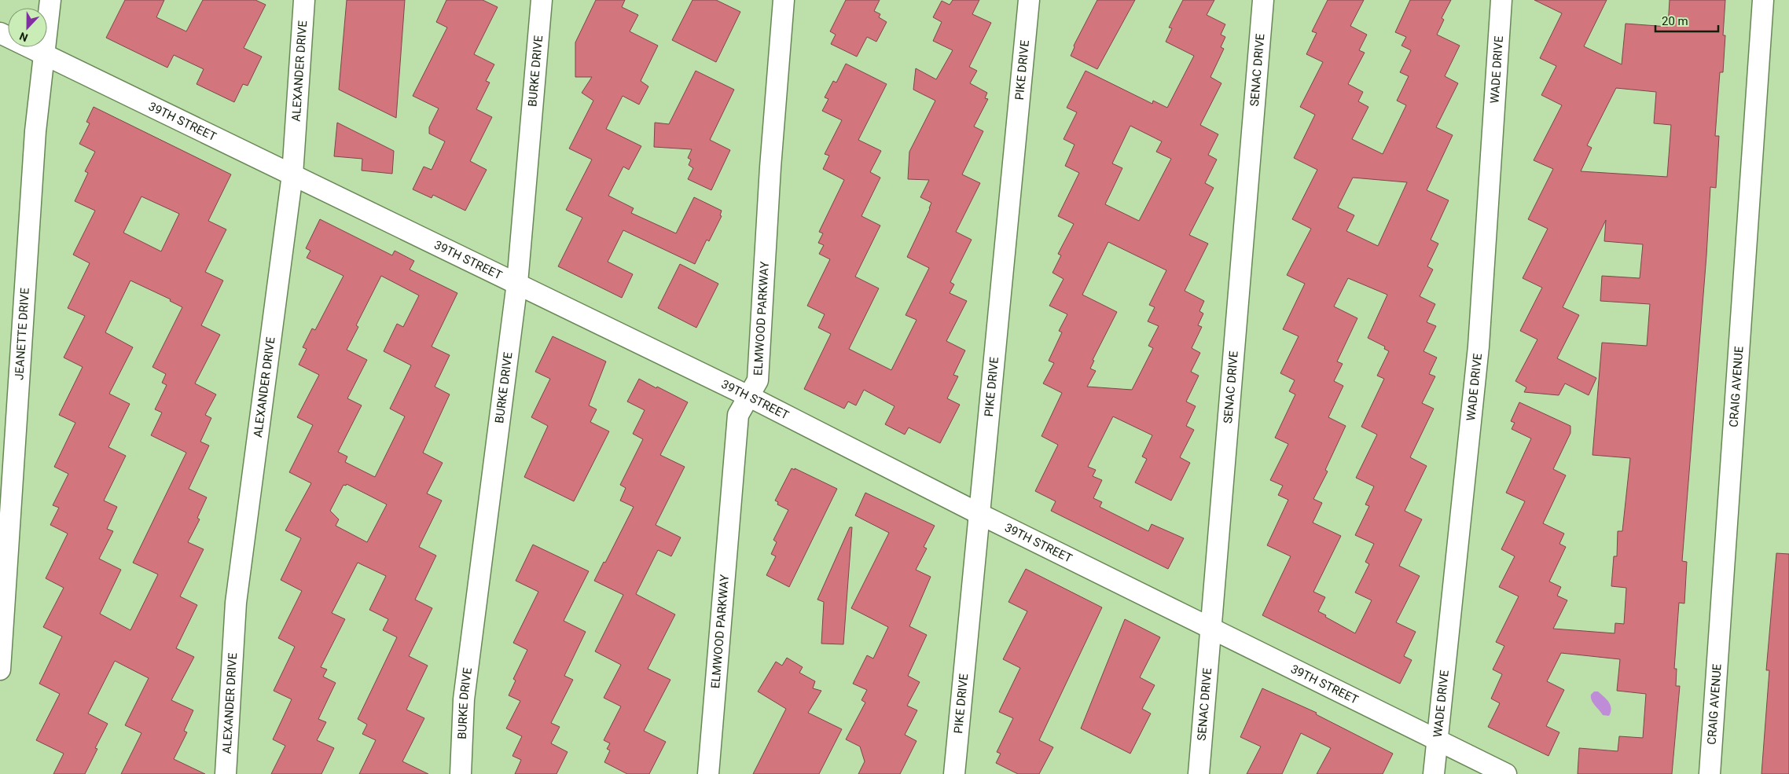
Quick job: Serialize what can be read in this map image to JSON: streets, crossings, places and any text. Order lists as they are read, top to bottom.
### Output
{
  "streets": {
    "street": [
      "PIKE DRIVE",
      "SENAC DRIVE",
      "WADE DRIVE",
      "ALEXANDER DRIVE",
      "BURKE DRIVE",
      "39TH STREET",
      "ELMWOOD PARKWAY",
      "JEANETTE DRIVE",
      "CRAIG AVENUE"
    ]
  },
  "crossings": [
    ["PIKE DRIVE", "39TH STREET"],
    ["SENAC DRIVE", "39TH STREET"],
    ["WADE DRIVE", "39TH STREET"],
    ["ALEXANDER DRIVE", "39TH STREET"],
    ["BURKE DRIVE", "39TH STREET"],
    ["39TH STREET", "ELMWOOD PARKWAY"],
    ["39TH STREET", "JEANETTE DRIVE"]
  ],
  "scale_bar": "20 m",
  "north": "bottom"
}
